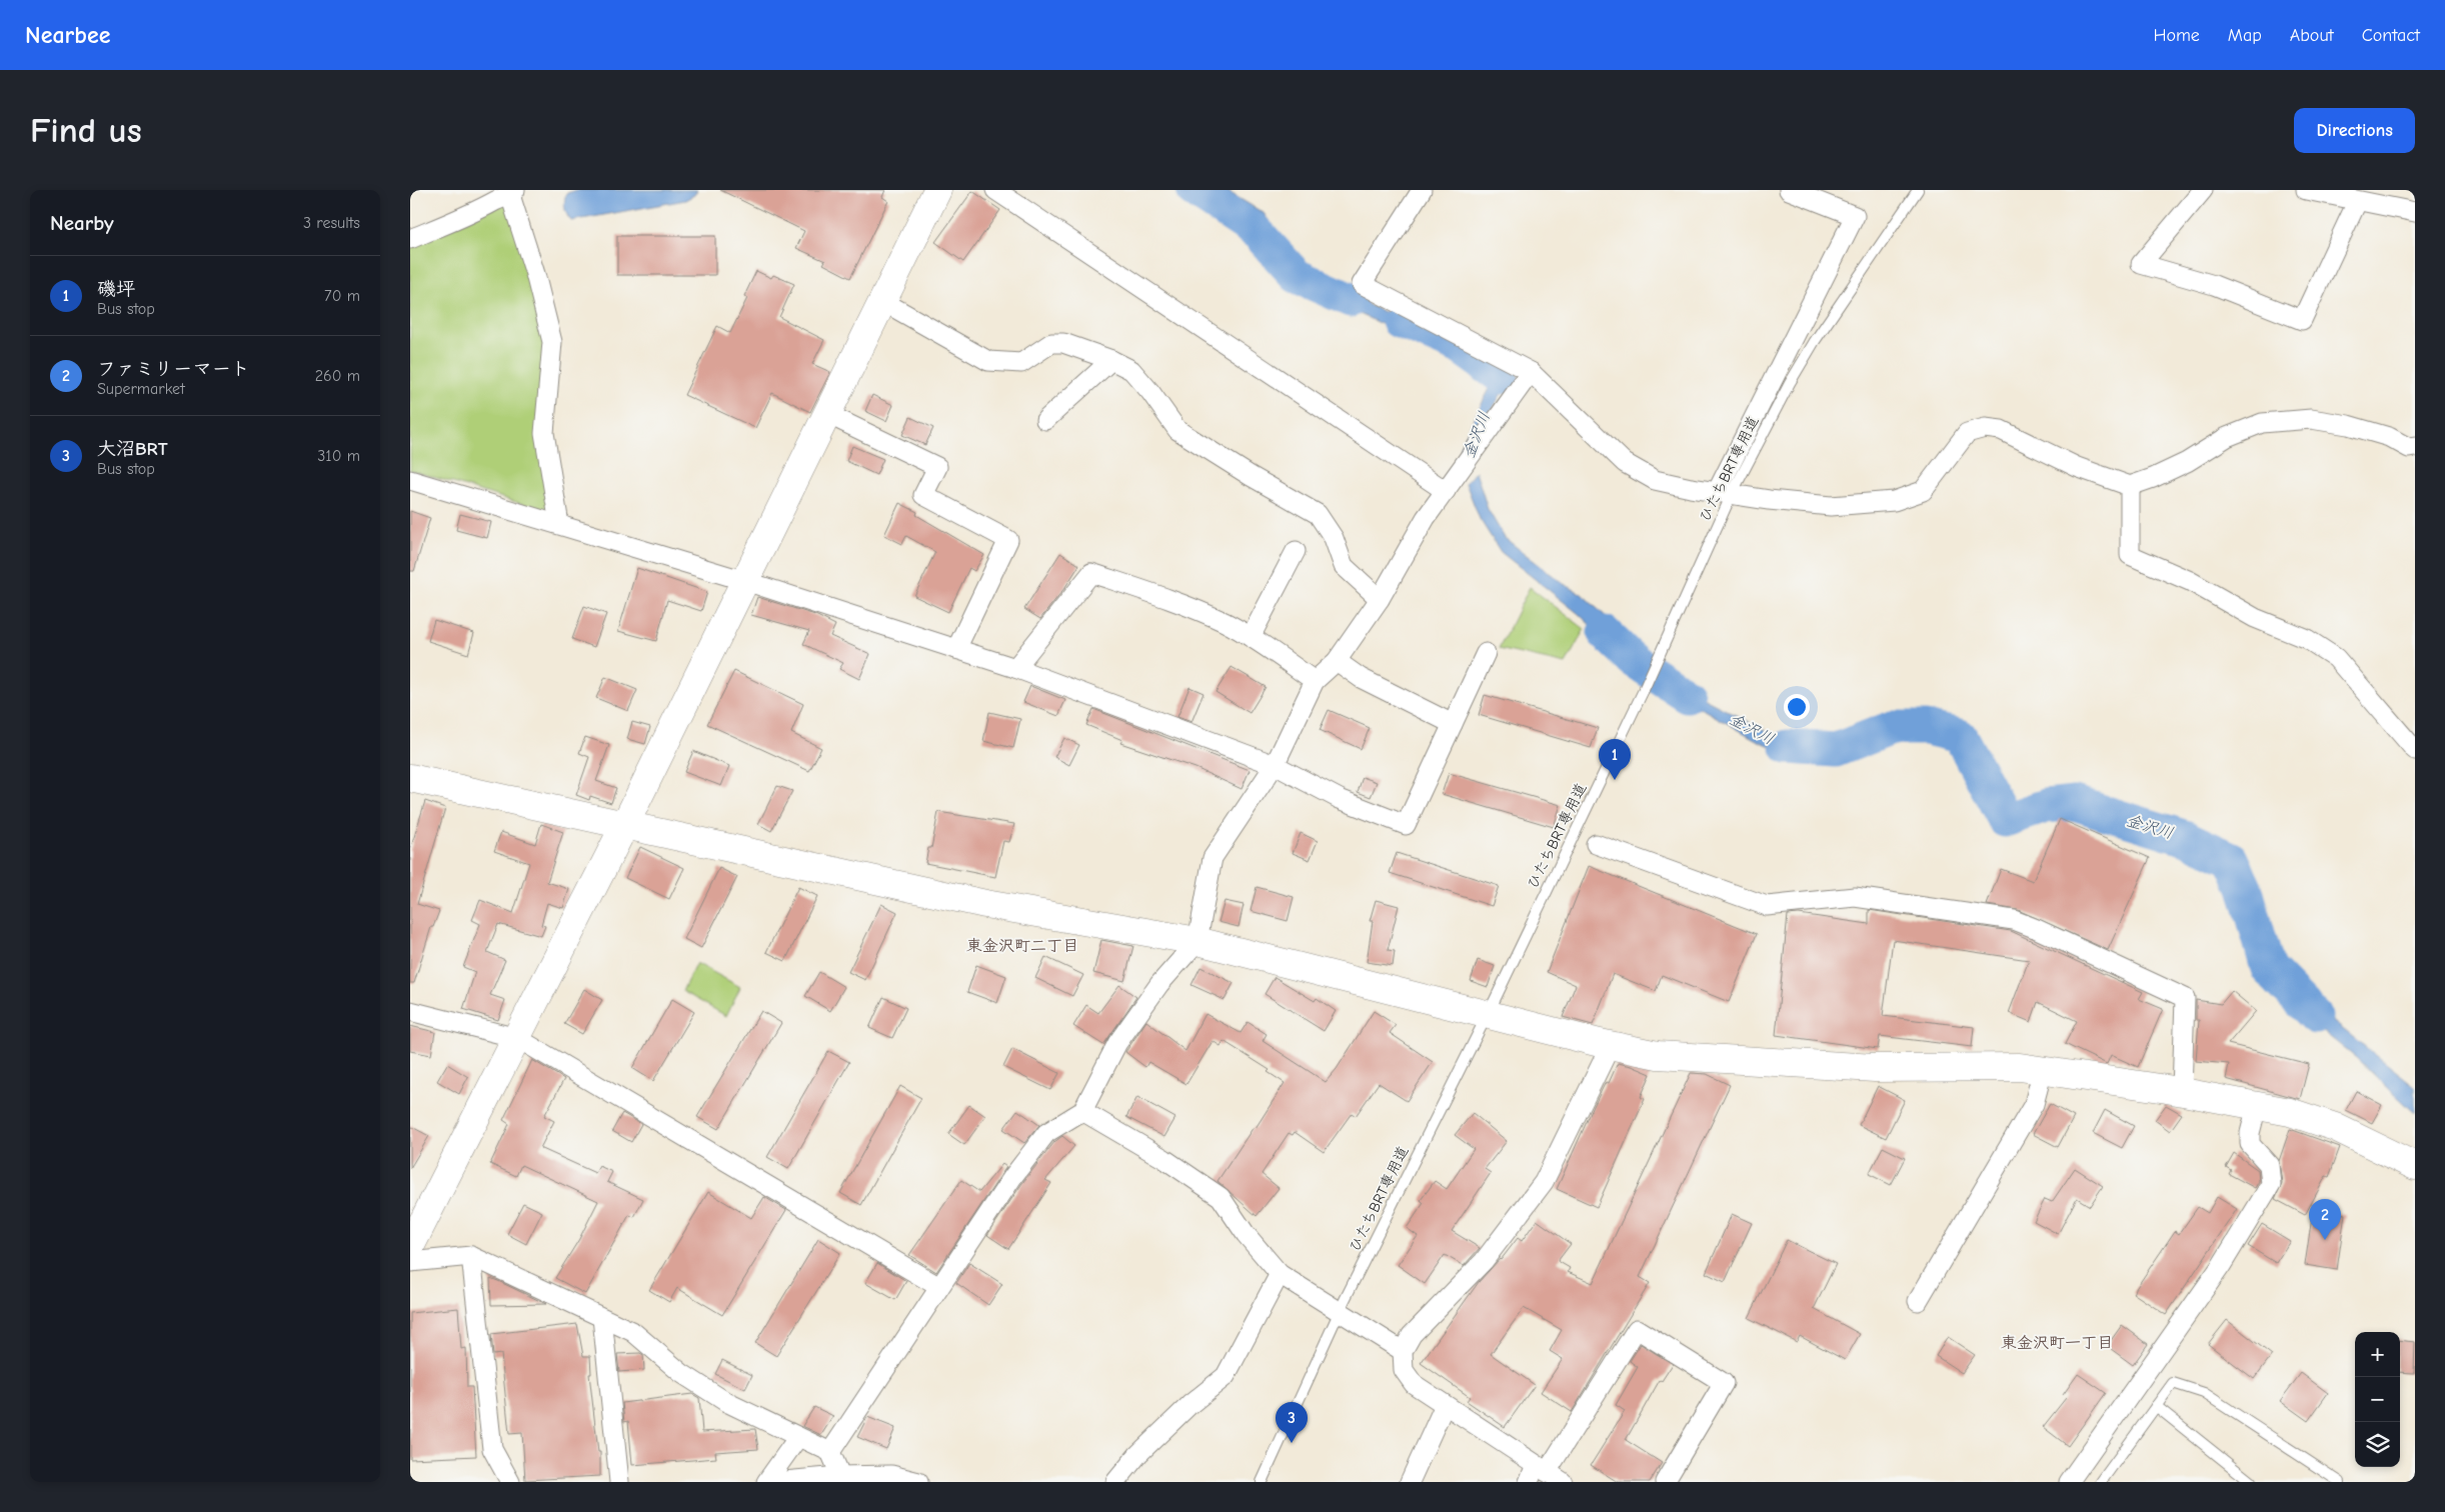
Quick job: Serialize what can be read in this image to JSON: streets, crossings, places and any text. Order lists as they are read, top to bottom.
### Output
{
  "streets": {
    "lane": ["ひたちBRT専用道"]
  },
  "districts": ["東金沢町二丁目", "東金沢町一丁目"],
  "water": ["金沢川"],
  "page": {
    "header": "Nearbee",
    "nav": [
      "Home",
      "Map",
      "About",
      "Contact"
    ],
    "buttons": "Directions",
    "title": "Find us",
    "heading": ["Nearby", "3 results"],
    "list": [
      {
        "mark": "1",
        "name": "磯坪",
        "note": "Bus stop",
        "value": "70 m"
      },
      {
        "mark": "2",
        "name": "ファミリーマート",
        "note": "Supermarket",
        "value": "260 m"
      },
      {
        "mark": "3",
        "name": "大沼BRT",
        "note": "Bus stop",
        "value": "310 m"
      }
    ],
    "pins": ["1", "2", "3"],
    "map_buttons": ["+", "−"]
  }
}
